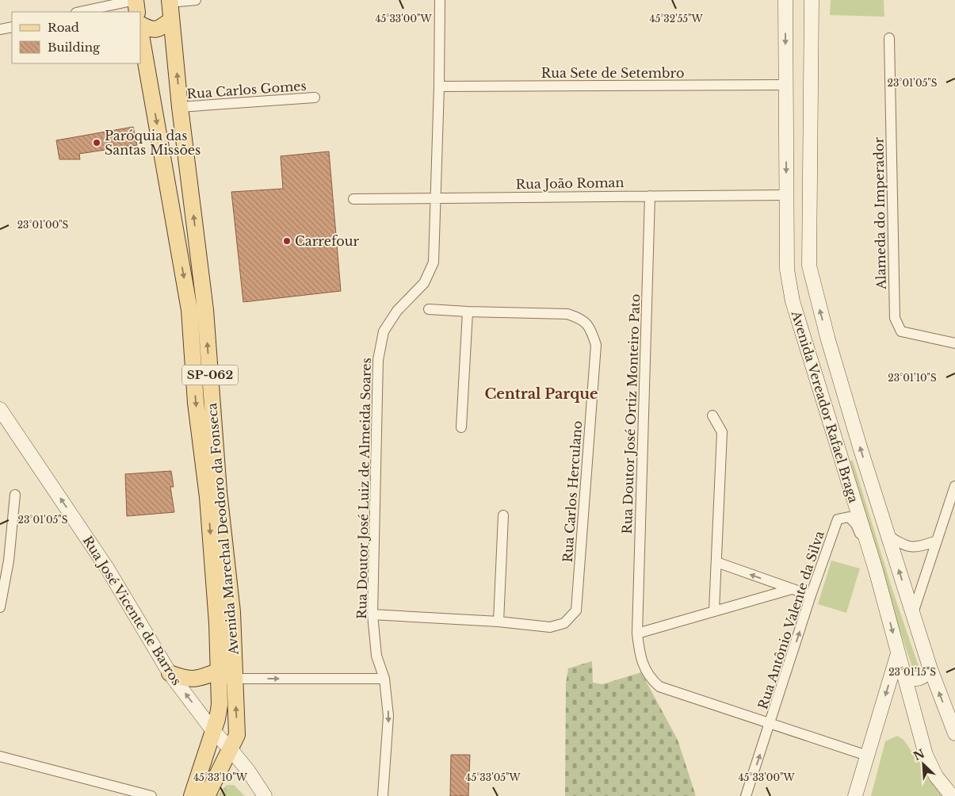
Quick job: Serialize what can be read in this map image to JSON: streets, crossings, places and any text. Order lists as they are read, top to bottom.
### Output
{
  "streets": {
    "main road": [
      "SP-062",
      "Avenida Vereador Rafael Braga",
      "Avenida Marechal Deodoro da Fonseca",
      "Rua José Vicente de Barros"
    ],
    "street": [
      "Rua Sete de Setembro",
      "Rua Carlos Gomes",
      "Rua João Roman",
      "Alameda do Imperador",
      "Rua Doutor José Ortiz Monteiro Pato",
      "Rua Doutor José Luiz de Almeida Soares",
      "Rua Carlos Herculano",
      "Rua Antônio Valente da Silva"
    ]
  },
  "crossings": [
    ["Rua Sete de Setembro", "Avenida Vereador Rafael Braga"],
    ["Rua Sete de Setembro", "Rua Doutor José Luiz de Almeida Soares"],
    ["Rua Carlos Gomes", "Avenida Marechal Deodoro da Fonseca"],
    ["Rua João Roman", "Avenida Vereador Rafael Braga"],
    ["Rua João Roman", "Rua Doutor José Ortiz Monteiro Pato"],
    ["Rua João Roman", "Rua Doutor José Luiz de Almeida Soares"],
    ["SP-062", "Avenida Marechal Deodoro da Fonseca"],
    ["SP-062", "Rua José Vicente de Barros"],
    ["Avenida Vereador Rafael Braga", "Rua Antônio Valente da Silva"],
    ["Rua Doutor José Ortiz Monteiro Pato", "Rua Antônio Valente da Silva"],
    ["Avenida Marechal Deodoro da Fonseca", "Rua José Vicente de Barros"]
  ],
  "one_way": ["Rua José Vicente de Barros", "Rua Antônio Valente da Silva"],
  "districts": ["Central Parque"],
  "places": ["Paróquia das Santas Missões", "Carrefour"],
  "legend": ["Road", "Building"],
  "north": "top left",
  "coordinates": [
    "45°33'00\"W",
    "45°32'55\"W",
    "23°01'05\"S",
    "23°01'00\"S",
    "23°01'10\"S",
    "23°01'15\"S",
    "45°33'05\"W",
    "45°33'10\"W"
  ]
}
